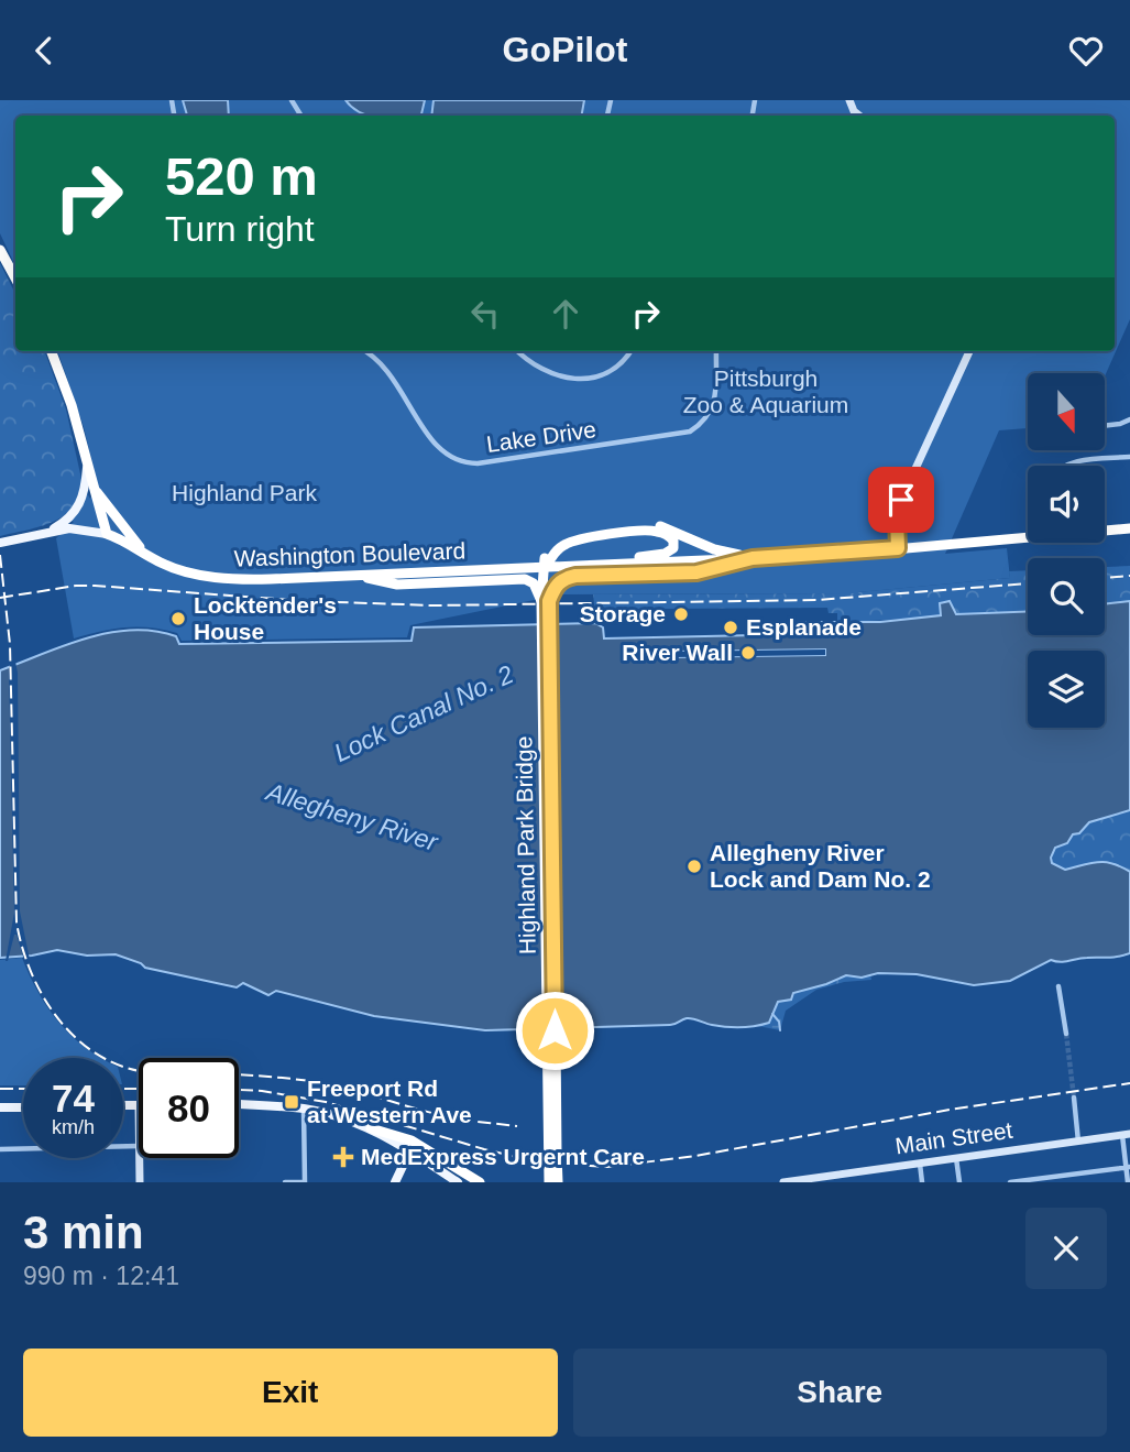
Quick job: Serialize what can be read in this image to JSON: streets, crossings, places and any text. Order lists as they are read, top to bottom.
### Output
{
  "streets": {
    "highway": ["Washington Boulevard", "Highland Park Bridge"],
    "main road": ["Main Street"],
    "street": ["Lake Drive"]
  },
  "water": ["Lock Canal No. 2", "Allegheny River"],
  "parks": ["Pittsburgh Zoo & Aquarium", "Highland Park"],
  "places": {
    "other": [
      "Storage",
      "Locktender's House",
      "Esplanade",
      "River Wall",
      "Allegheny River Lock and Dam No. 2"
    ],
    "transit": ["Freeport Rd at Western Ave"],
    "health": ["MedExpress Urgernt Care"]
  },
  "north": "bottom",
  "page": {
    "header": "GoPilot",
    "turn": ["520 m", "Turn right"],
    "speed": "74 km/h",
    "limit": "80",
    "heading": ["3 min", "990 m · 12:41"],
    "buttons": ["Exit", "Share"]
  }
}
